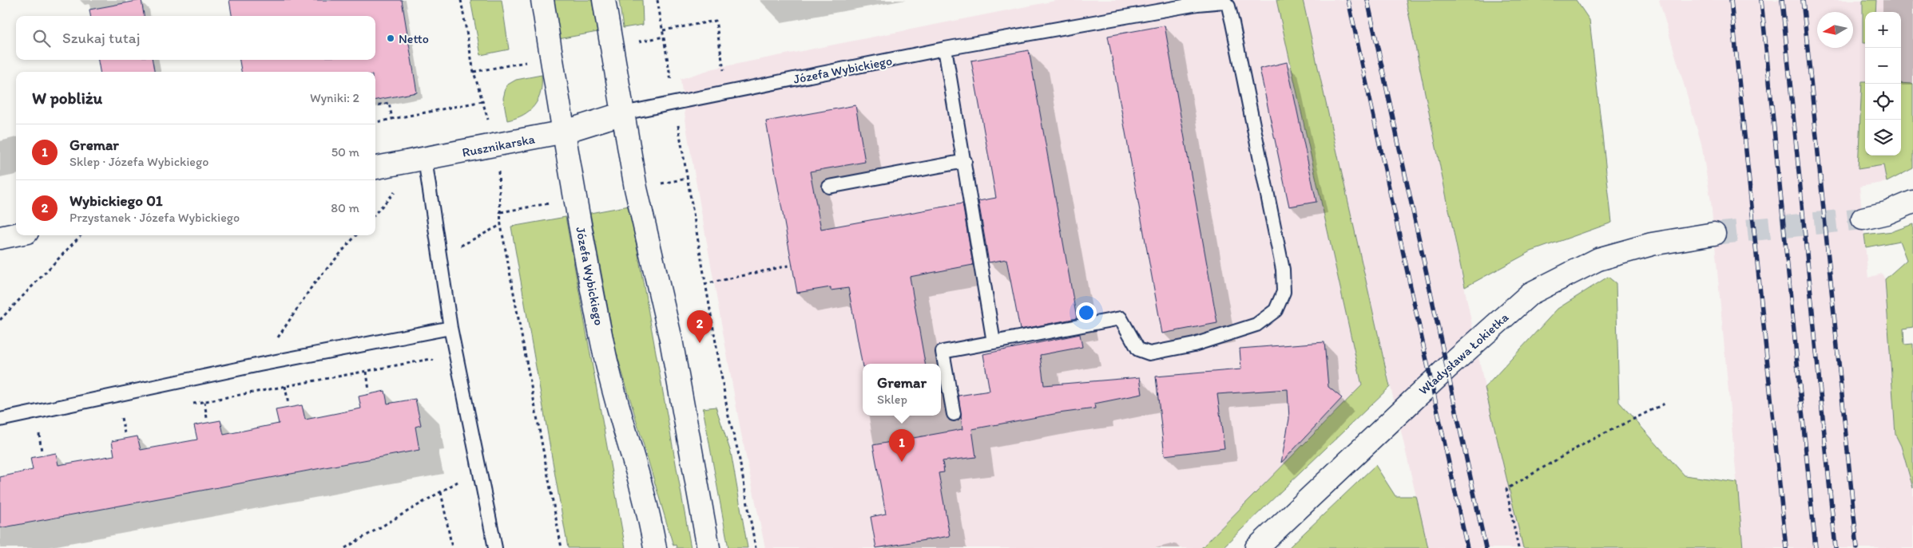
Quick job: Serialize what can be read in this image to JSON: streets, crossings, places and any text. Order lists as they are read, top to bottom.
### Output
{
  "streets": {
    "street": ["Józefa Wybickiego", "Rusznikarska", "Władysława Łokietka"]
  },
  "crossings": [
    ["Józefa Wybickiego", "Rusznikarska"]
  ],
  "places": ["Netto"],
  "north": "left",
  "page": {
    "map_buttons": ["+", "−"],
    "search": "Szukaj tutaj",
    "heading": ["W pobliżu", "Wyniki: 2"],
    "list": [
      {
        "mark": "1",
        "name": "Gremar",
        "note": "Sklep · Józefa Wybickiego",
        "value": "50 m"
      },
      {
        "mark": "2",
        "name": "Wybickiego 01",
        "note": "Przystanek · Józefa Wybickiego",
        "value": "80 m"
      }
    ],
    "pins": ["2", "1"],
    "popup": ["Gremar", "Sklep"]
  }
}
